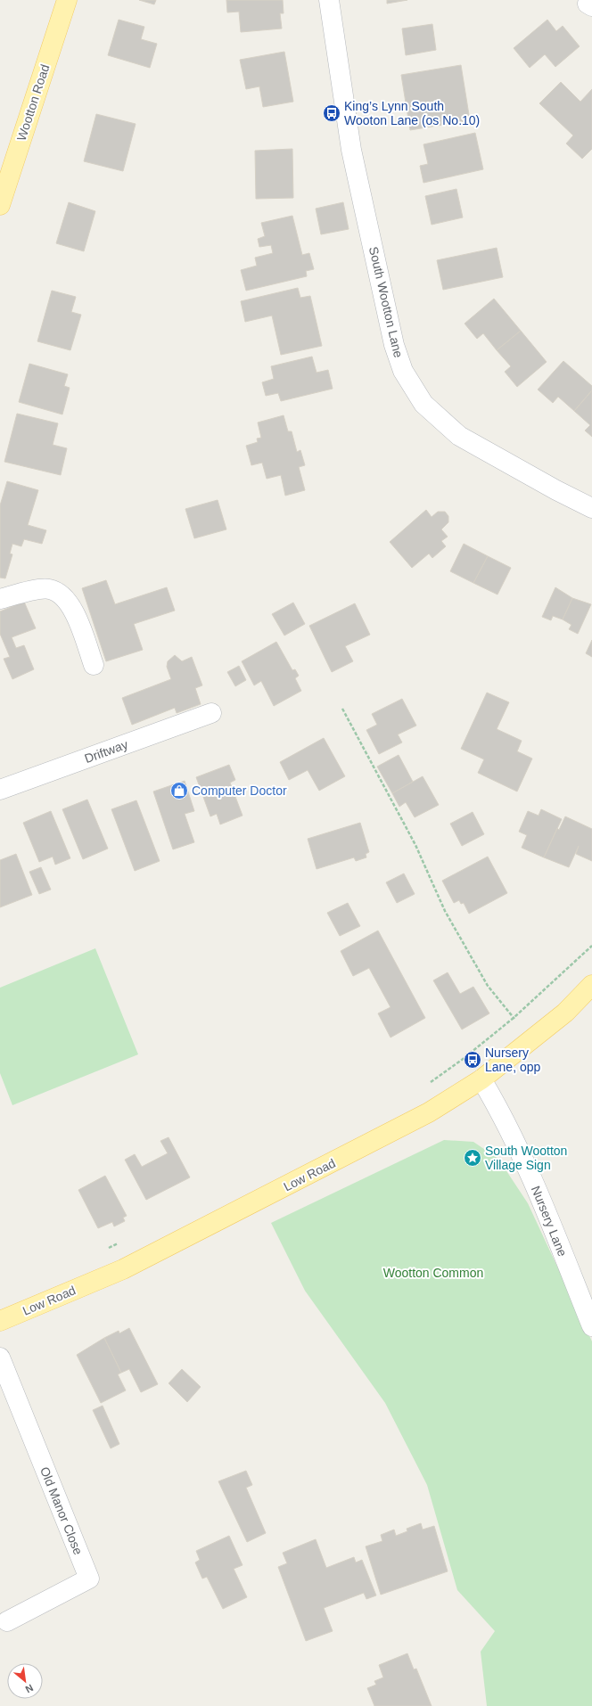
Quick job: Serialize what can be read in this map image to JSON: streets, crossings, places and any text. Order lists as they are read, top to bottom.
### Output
{
  "streets": {
    "main road": ["Wootton Road", "Low Road"],
    "street": [
      "South Wootton Lane",
      "Driftway",
      "Nursery Lane",
      "Old Manor Close"
    ]
  },
  "crossings": [
    ["Low Road", "Nursery Lane"]
  ],
  "parks": ["Wootton Common"],
  "places": {
    "bus stop": ["King’s Lynn South Wooton Lane (os No.10)", "Nursery Lane, opp"],
    "shop": ["Computer Doctor"],
    "place": ["South Wootton Village Sign"]
  },
  "north": "bottom right"
}
